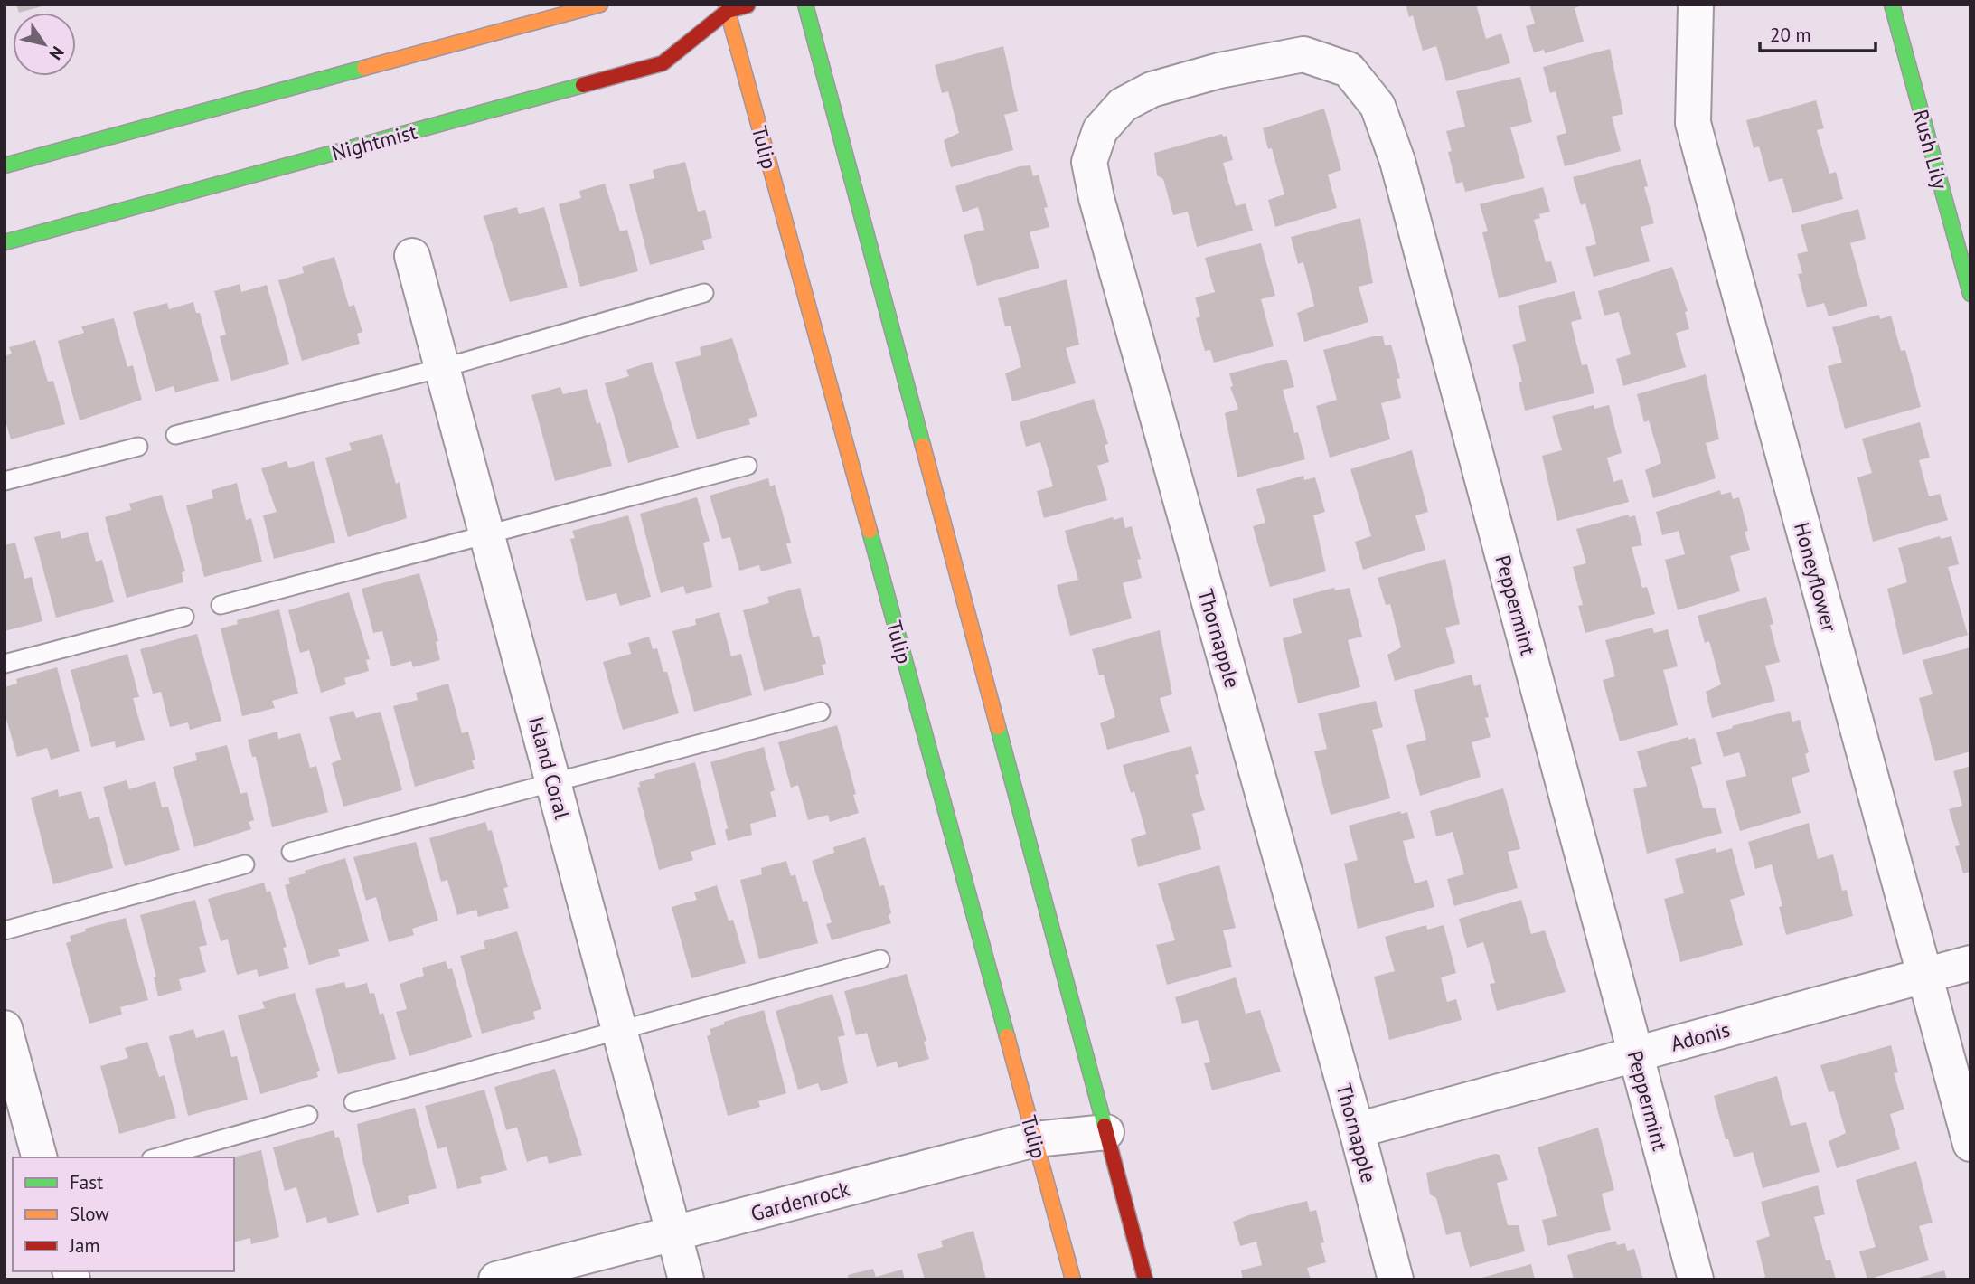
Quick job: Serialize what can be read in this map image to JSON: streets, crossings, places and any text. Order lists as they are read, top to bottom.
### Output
{
  "streets": {
    "street": [
      "Nightmist",
      "Tulip",
      "Rush Lily",
      "Honeyflower",
      "Peppermint",
      "Thornapple",
      "Island Coral",
      "Adonis",
      "Gardenrock"
    ]
  },
  "crossings": [
    ["Nightmist", "Tulip"],
    ["Tulip", "Gardenrock"],
    ["Honeyflower", "Adonis"],
    ["Peppermint", "Thornapple"],
    ["Peppermint", "Adonis"],
    ["Thornapple", "Adonis"],
    ["Island Coral", "Gardenrock"]
  ],
  "legend": ["Fast", "Slow", "Jam"],
  "scale_bar": "20 m",
  "north": "bottom right"
}
